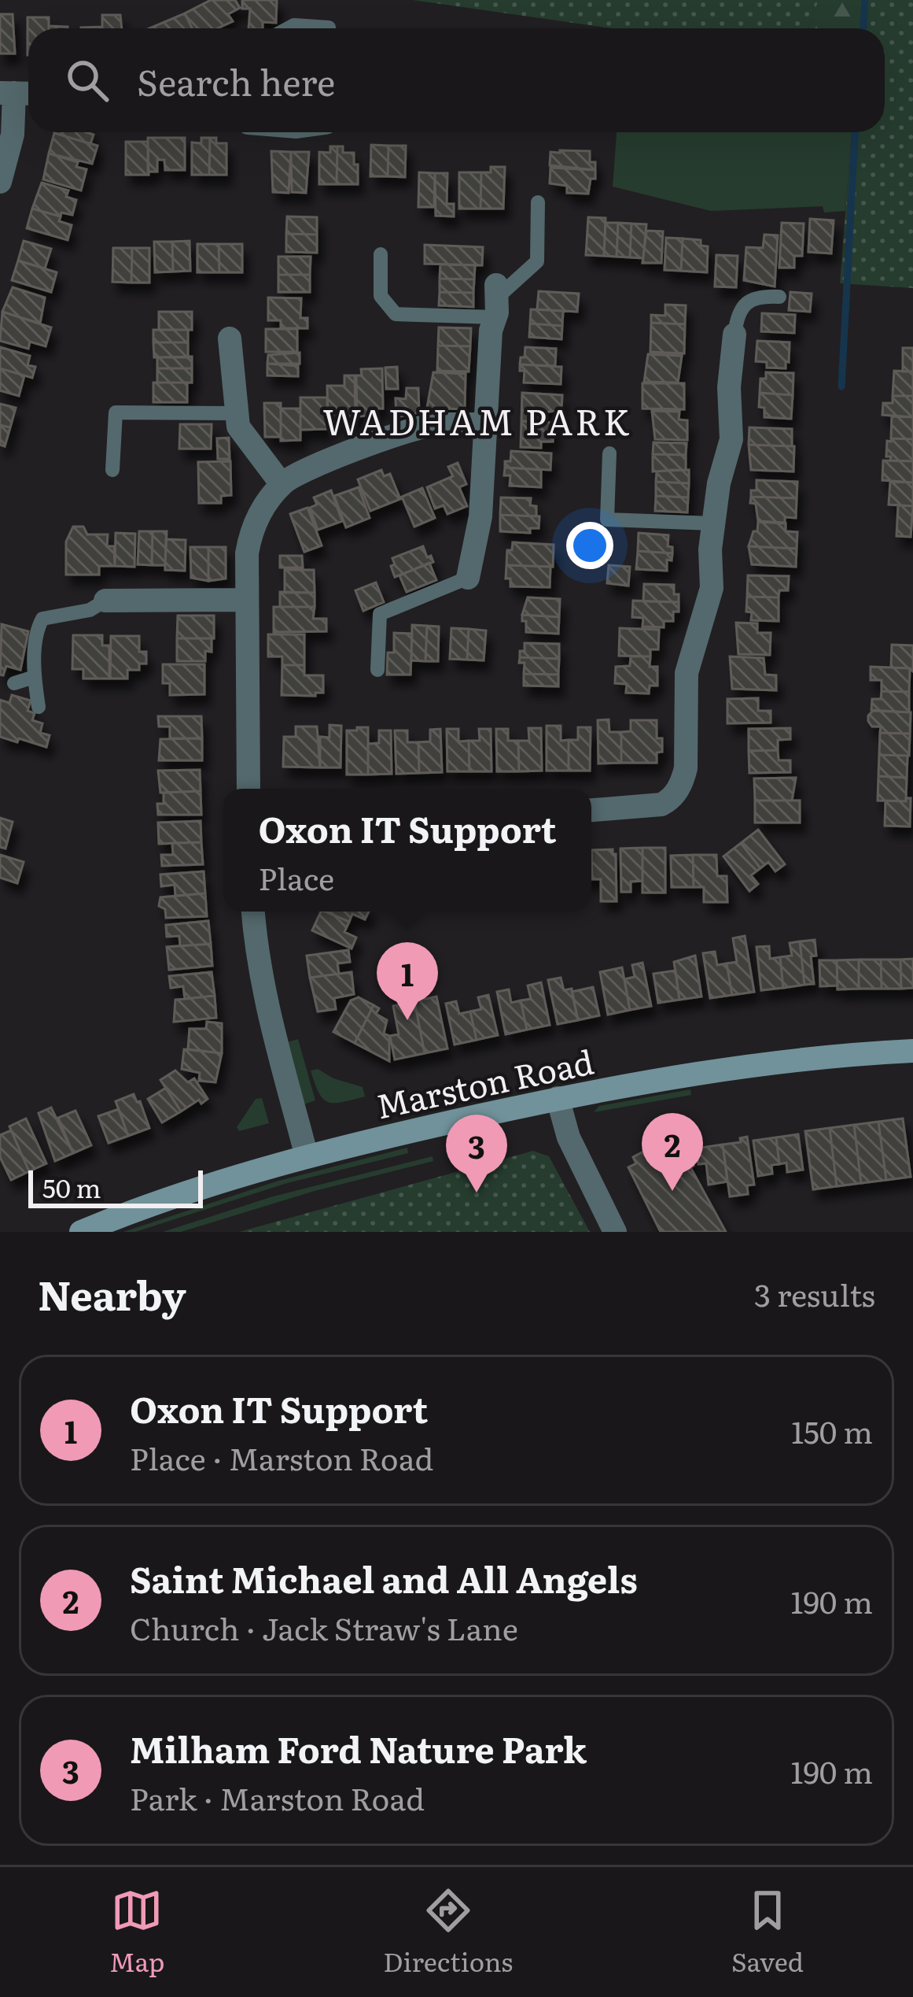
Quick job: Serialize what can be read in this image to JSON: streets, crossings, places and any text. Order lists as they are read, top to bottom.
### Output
{
  "streets": {
    "main road": ["Marston Road"]
  },
  "districts": ["WADHAM PARK"],
  "scale_bar": "50 m",
  "page": {
    "search": "Search here",
    "popup": ["Oxon IT Support", "Place"],
    "pins": ["1", "2", "3"],
    "scale": "50 m",
    "heading": ["Nearby", "3 results"],
    "list": [
      {
        "mark": "1",
        "name": "Oxon IT Support",
        "note": "Place · Marston Road",
        "value": "150 m"
      },
      {
        "mark": "2",
        "name": "Saint Michael and All Angels",
        "note": "Church · Jack Straw's Lane",
        "value": "190 m"
      },
      {
        "mark": "3",
        "name": "Milham Ford Nature Park",
        "note": "Park · Marston Road",
        "value": "190 m"
      }
    ],
    "nav": ["Map", "Directions", "Saved"]
  }
}
